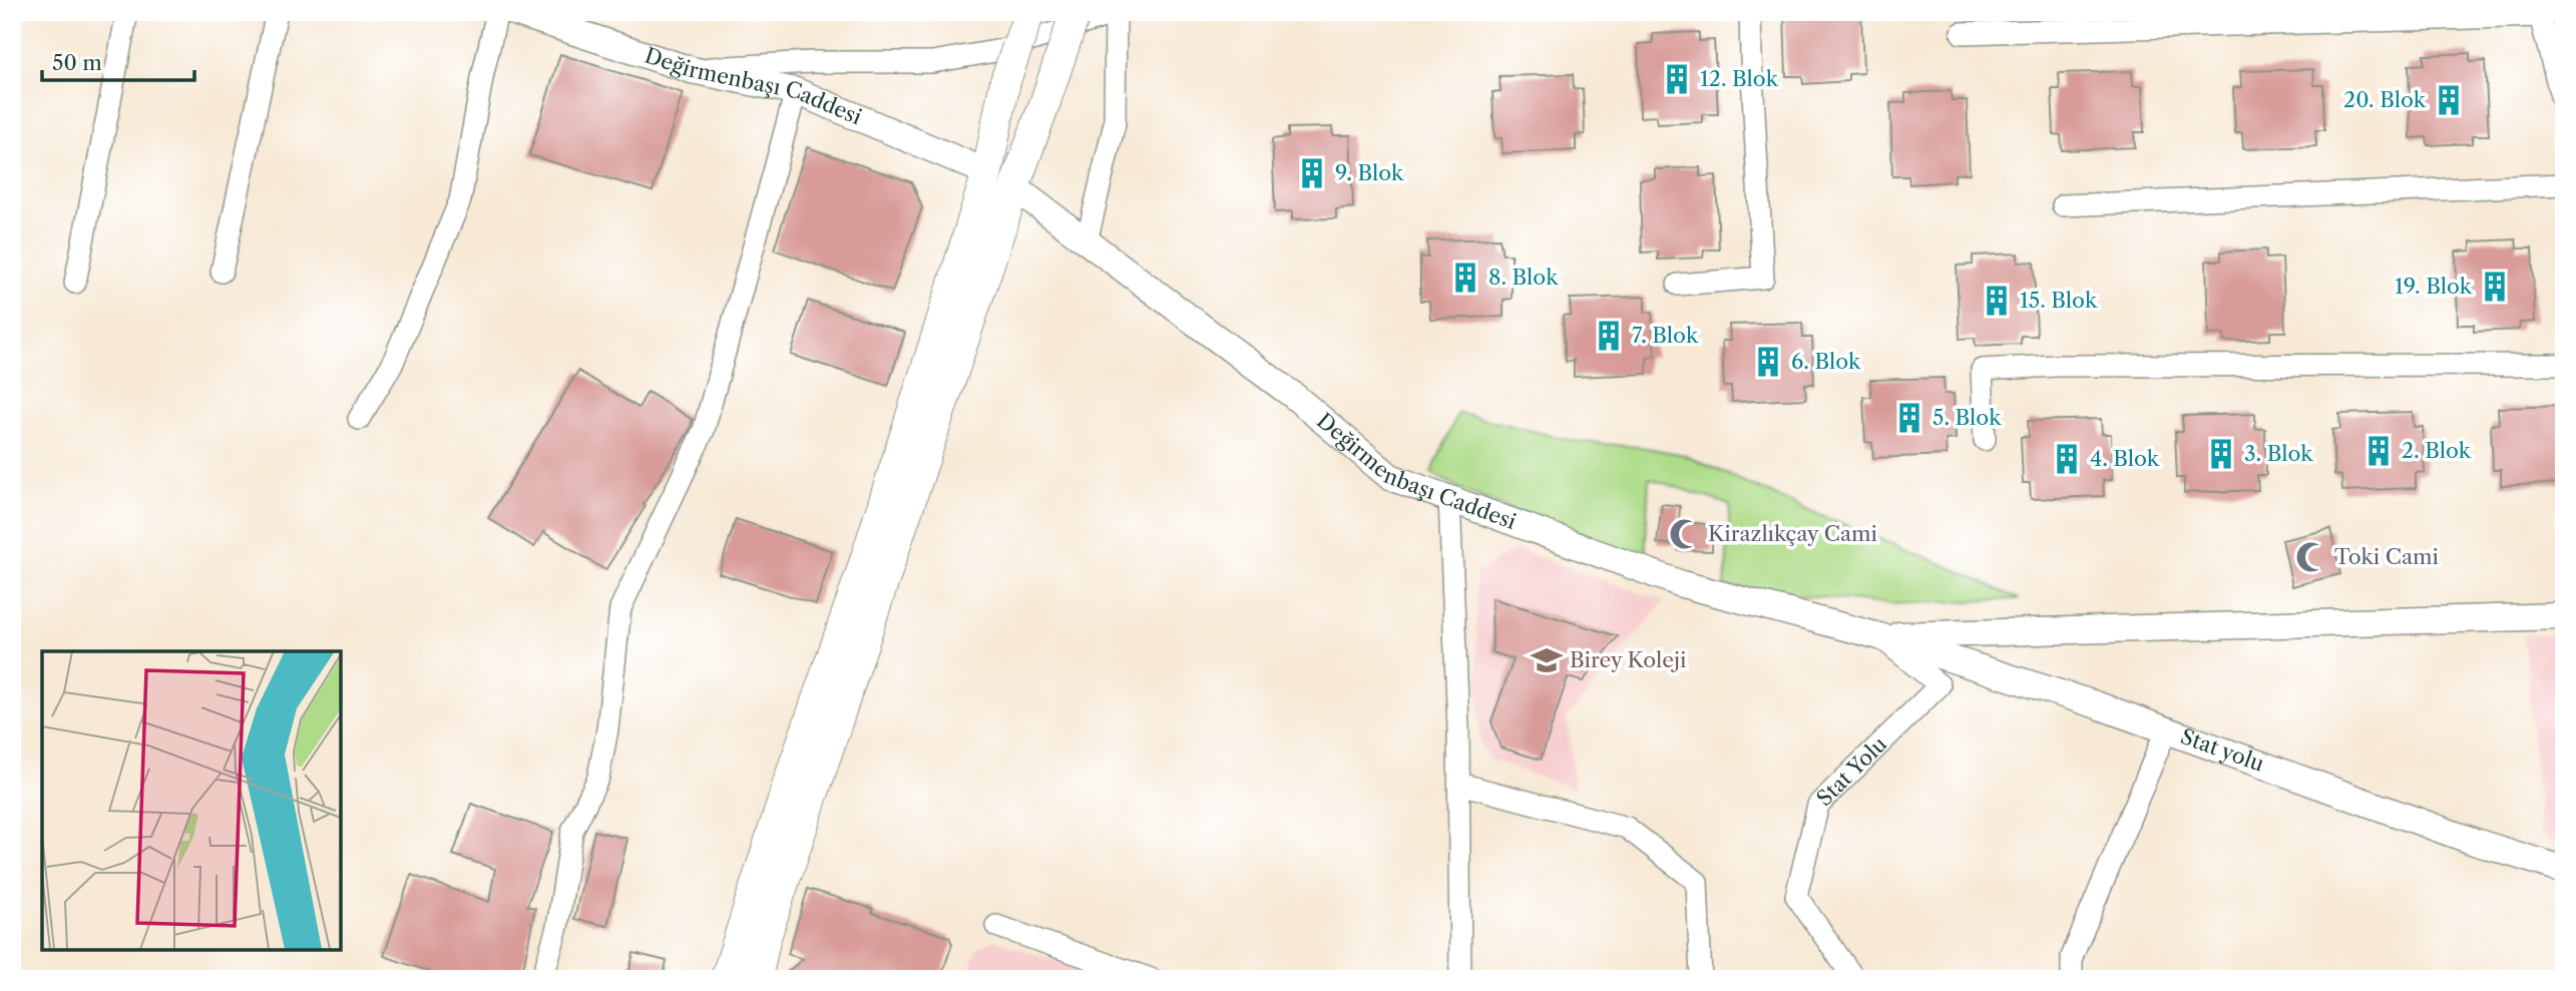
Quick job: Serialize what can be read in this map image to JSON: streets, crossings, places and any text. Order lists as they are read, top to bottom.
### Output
{
  "streets": {
    "street": ["Değirmenbaşı Caddesi", "Stat yolu", "Stat Yolu"]
  },
  "crossings": [
    ["Değirmenbaşı Caddesi", "Stat yolu"],
    ["Değirmenbaşı Caddesi", "Stat Yolu"],
    ["Stat yolu", "Stat Yolu"]
  ],
  "places": {
    "building": [
      "12. Blok",
      "20. Blok",
      "9. Blok",
      "8. Blok",
      "19. Blok",
      "15. Blok",
      "7. Blok",
      "6. Blok",
      "5. Blok",
      "2. Blok",
      "3. Blok",
      "4. Blok"
    ],
    "mosque": ["Kirazlıkçay Cami", "Toki Cami"],
    "school or university": ["Birey Koleji"]
  },
  "scale_bar": "50 m"
}
